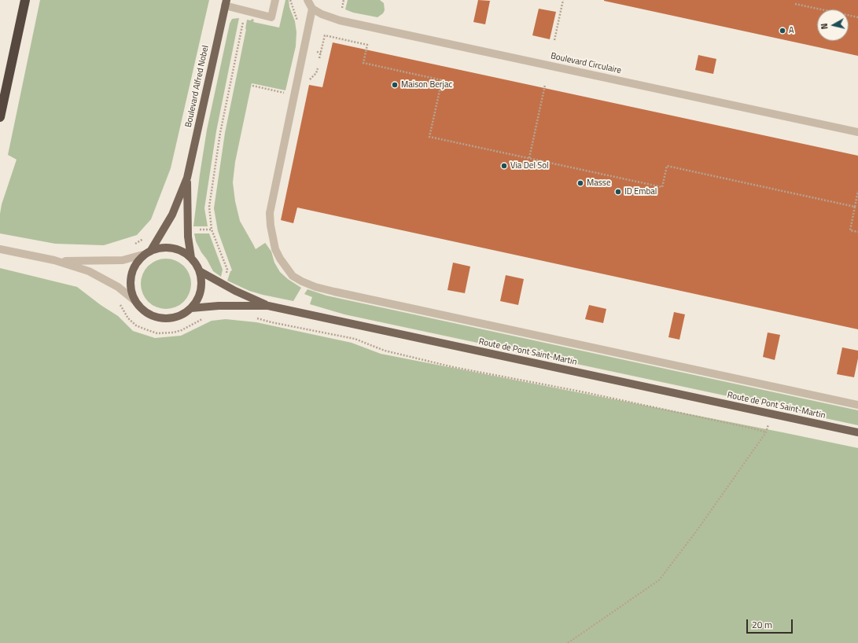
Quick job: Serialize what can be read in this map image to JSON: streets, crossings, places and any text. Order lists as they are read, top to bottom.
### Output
{
  "streets": {
    "main road": ["Boulevard Alfred Nobel", "Route de Pont Saint-Martin"],
    "street": ["Boulevard Circulaire"]
  },
  "crossings": [
    ["Boulevard Alfred Nobel", "Route de Pont Saint-Martin"]
  ],
  "places": [
    "A",
    "Maison Berjac",
    "Via Del Sol",
    "Masse",
    "ID Embal"
  ],
  "scale_bar": "20 m",
  "north": "left"
}
